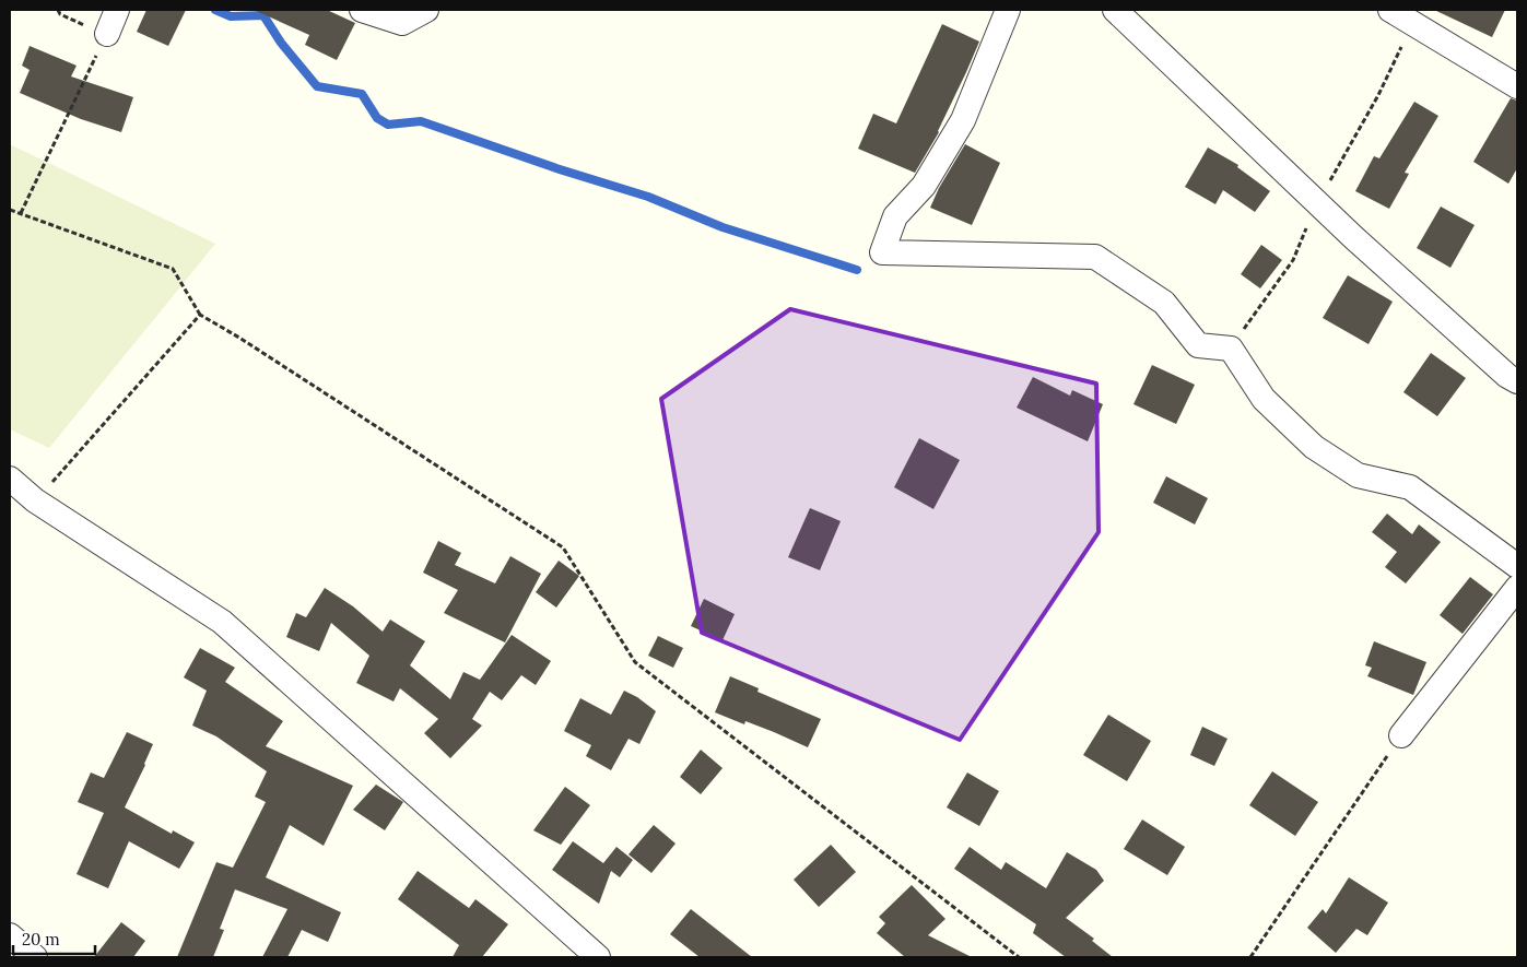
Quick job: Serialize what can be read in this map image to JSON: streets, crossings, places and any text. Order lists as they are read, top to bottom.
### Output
{
  "scale_bar": "20 m"
}
